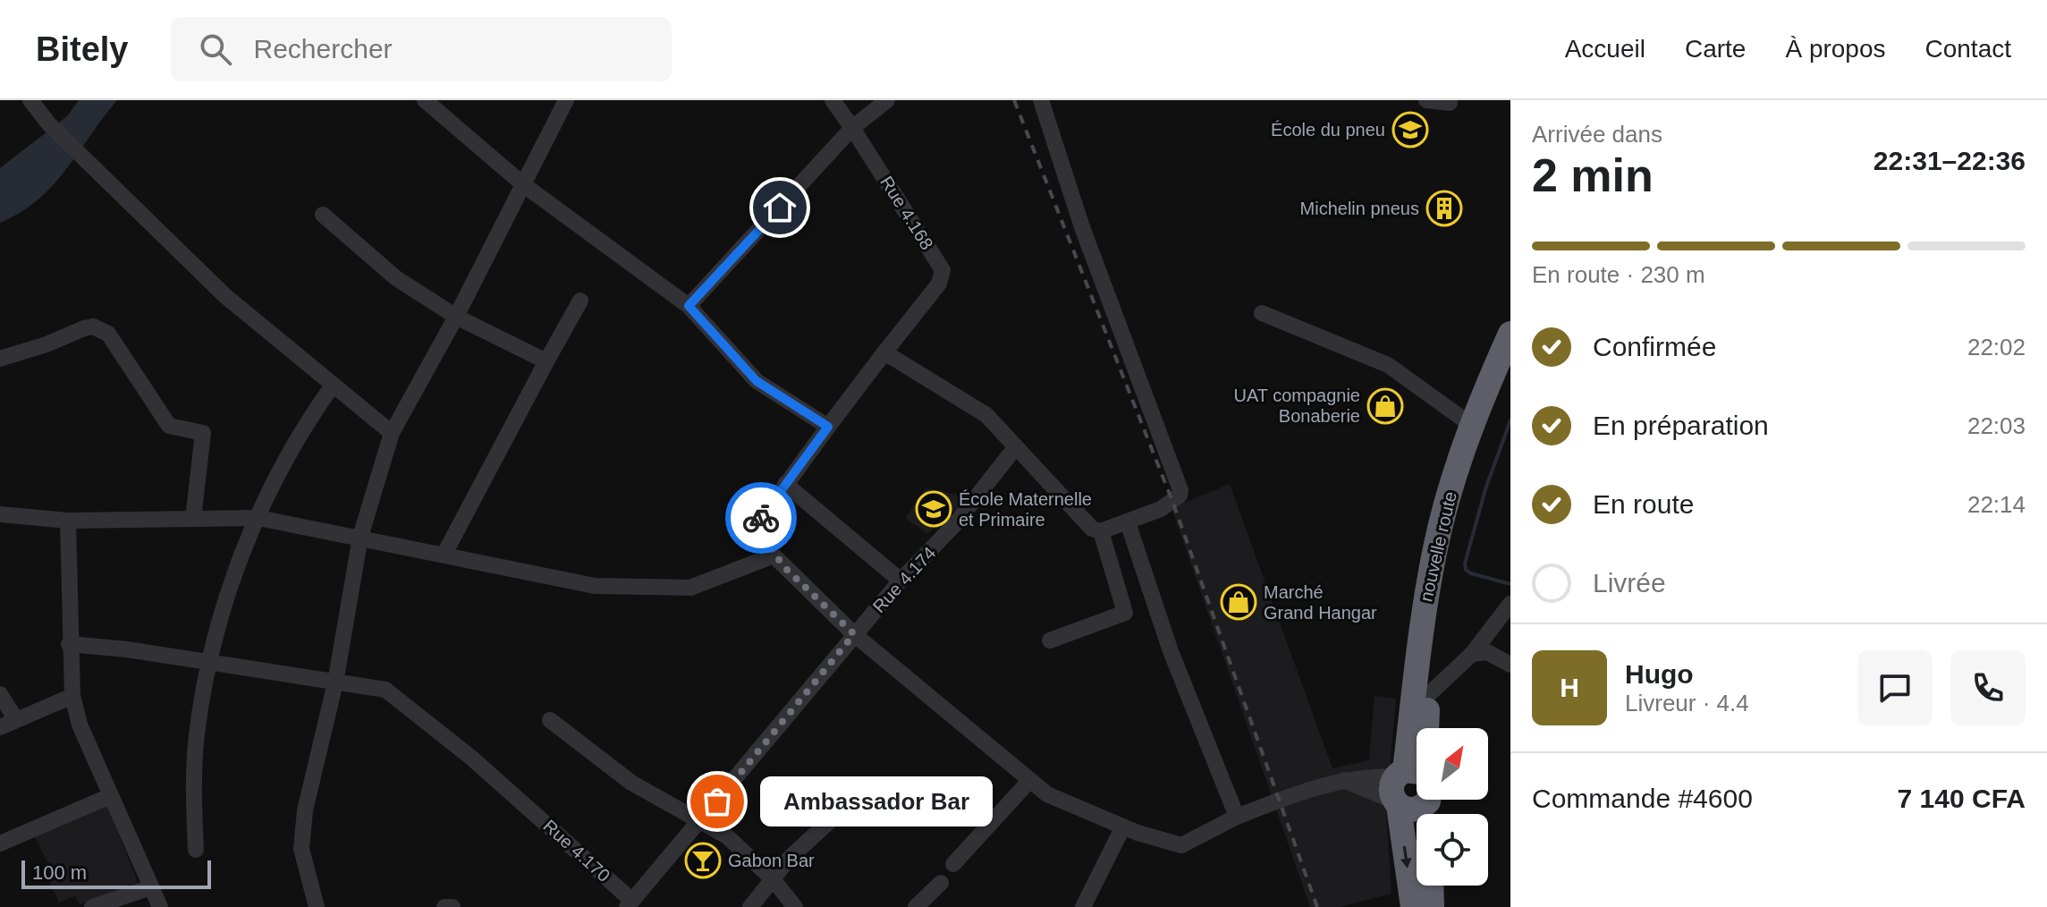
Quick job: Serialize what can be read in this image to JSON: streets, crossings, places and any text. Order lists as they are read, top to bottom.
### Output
{
  "streets": {
    "highway": ["nouvelle route"],
    "street": ["Rue 4.168", "Rue 4.174", "Rue 4.170"]
  },
  "crossings": [
    ["Rue 4.174", "Rue 4.170"]
  ],
  "places": {
    "school or university": ["École du pneu", "École Maternelle et Primaire"],
    "building": ["Michelin pneus"],
    "shop": ["UAT compagnie Bonaberie", "Marché Grand Hangar"],
    "other": ["Ambassador Bar"],
    "bar": ["Gabon Bar"]
  },
  "scale_bar": "100 m",
  "north": "top right",
  "page": {
    "header": "Bitely",
    "search": "Rechercher",
    "nav": [
      "Accueil",
      "Carte",
      "À propos",
      "Contact"
    ],
    "heading": ["2 min", "Arrivée dans", "22:31–22:36"],
    "panel": [
      "Hugo",
      "Livreur · 4.4",
      "Commande #4600",
      "7 140 CFA"
    ],
    "bar": "En route · 230 m",
    "list": [
      ["Confirmée", "22:02"],
      ["En préparation", "22:03"],
      ["En route", "22:14"],
      "Livrée"
    ],
    "round": "H",
    "bubble": "Ambassador Bar",
    "scale": "100 m"
  }
}
